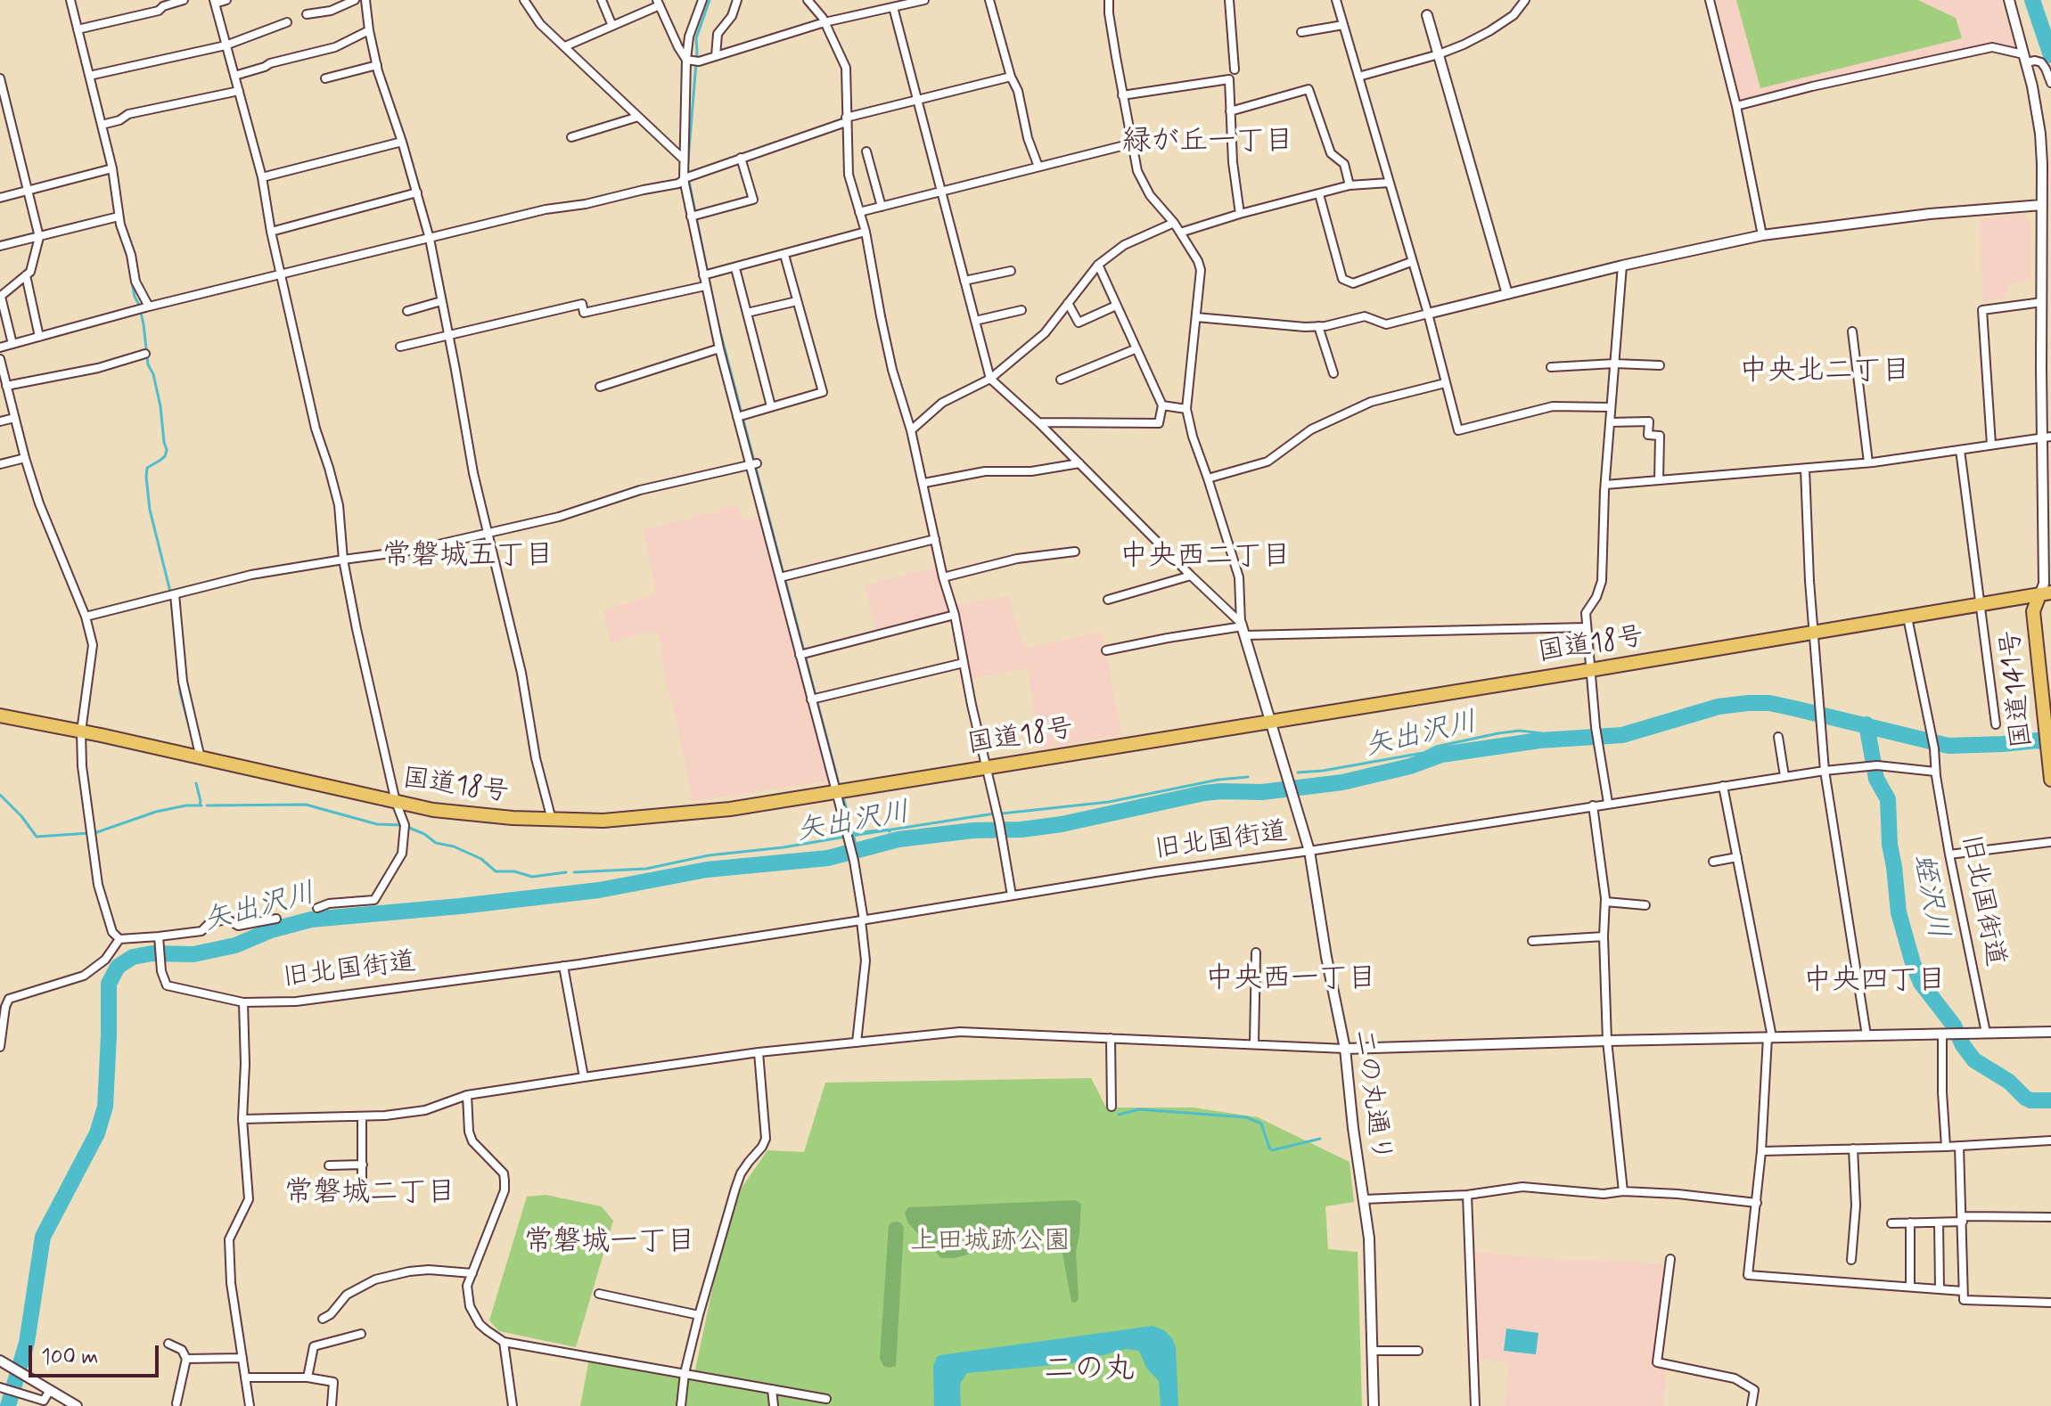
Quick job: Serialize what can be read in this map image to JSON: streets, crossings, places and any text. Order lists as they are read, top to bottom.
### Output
{
  "streets": {
    "highway": ["国道18号", "国道141号"],
    "street": ["旧北国街道", "二の丸通り"]
  },
  "crossings": [
    ["国道18号", "国道141号"],
    ["国道18号", "二の丸通り"],
    ["旧北国街道", "二の丸通り"]
  ],
  "districts": [
    "緑が丘一丁目",
    "中央北二丁目",
    "常磐城五丁目",
    "中央西二丁目",
    "中央西一丁目",
    "中央四丁目",
    "常磐城二丁目",
    "常磐城一丁目",
    "二の丸"
  ],
  "water": ["矢出沢川", "蛭沢川"],
  "parks": ["上田城跡公園"],
  "scale_bar": "100 m"
}
